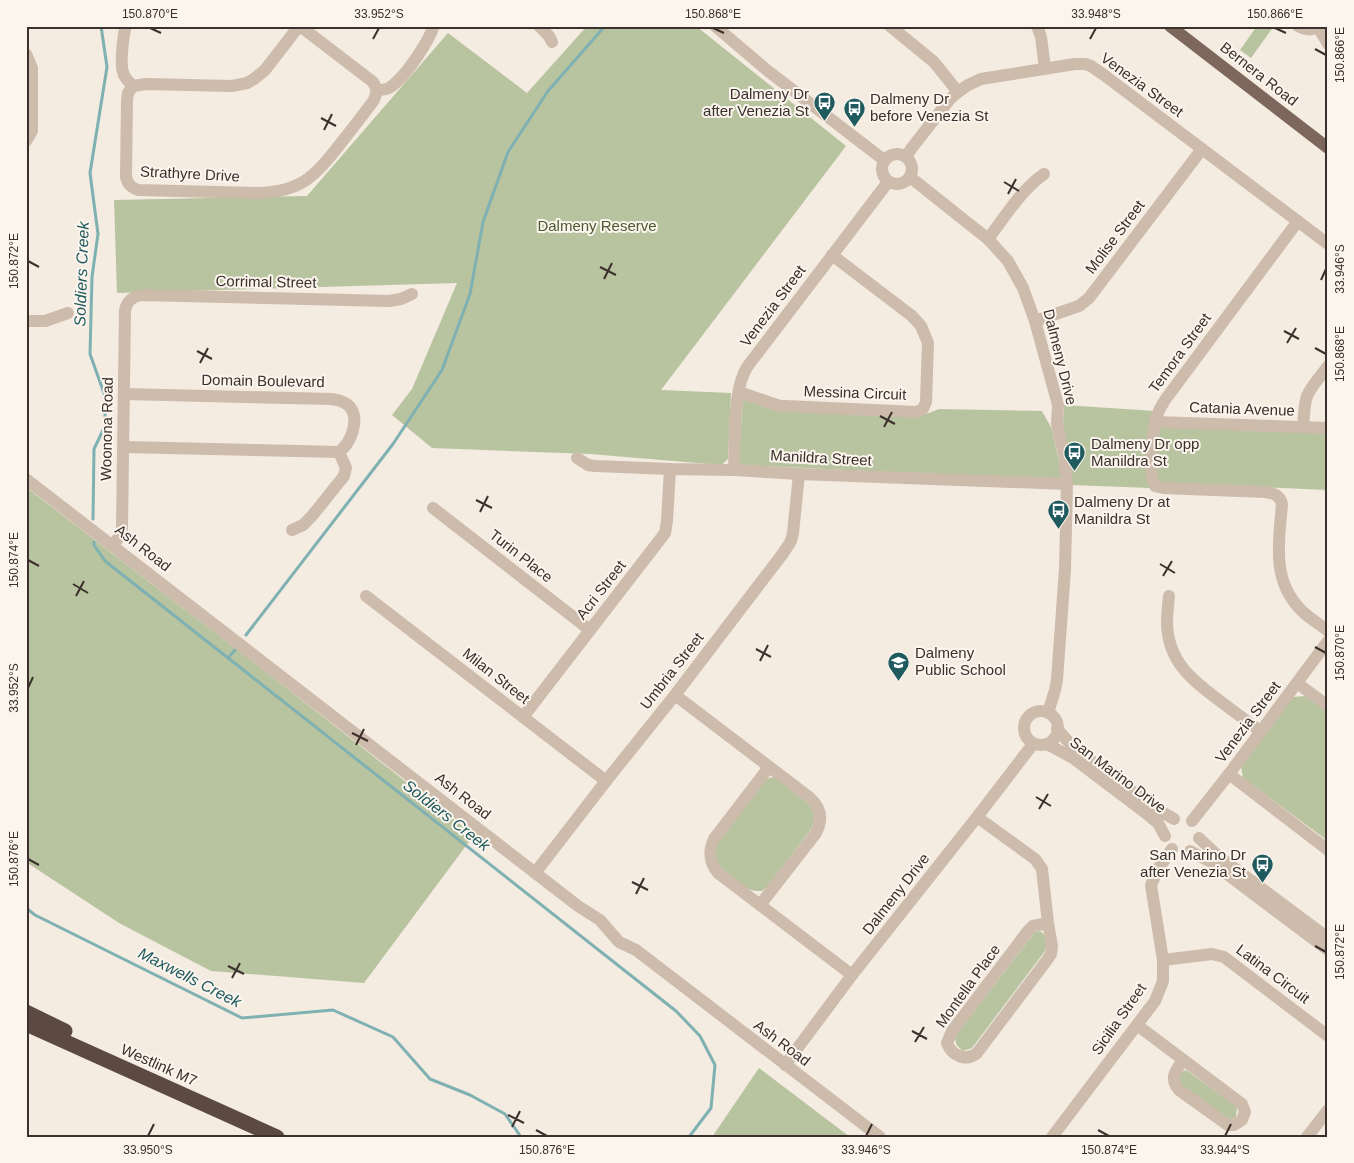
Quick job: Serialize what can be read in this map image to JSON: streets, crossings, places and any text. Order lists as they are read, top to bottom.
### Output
{
  "streets": {
    "highway": ["Westlink M7"],
    "main road": ["Bernera Road"],
    "street": [
      "Venezia Street",
      "Strathyre Drive",
      "Molise Street",
      "Corrimal Street",
      "Temora Street",
      "Dalmeny Drive",
      "Domain Boulevard",
      "Messina Circuit",
      "Catania Avenue",
      "Woonona Road",
      "Manildra Street",
      "Ash Road",
      "Turin Place",
      "Acri Street",
      "Umbria Street",
      "Milan Street",
      "San Marino Drive",
      "Latina Circuit",
      "Montella Place",
      "Sicilia Street"
    ]
  },
  "crossings": [
    ["Venezia Street", "Molise Street"],
    ["Venezia Street", "Temora Street"],
    ["Venezia Street", "Dalmeny Drive"],
    ["Venezia Street", "Messina Circuit"],
    ["Venezia Street", "Manildra Street"],
    ["Venezia Street", "San Marino Drive"],
    ["Venezia Street", "Sicilia Street"],
    ["Molise Street", "Dalmeny Drive"],
    ["Corrimal Street", "Woonona Road"],
    ["Temora Street", "Catania Avenue"],
    ["Dalmeny Drive", "Manildra Street"],
    ["Dalmeny Drive", "Ash Road"],
    ["Dalmeny Drive", "San Marino Drive"],
    ["Dalmeny Drive", "Montella Place"],
    ["Domain Boulevard", "Woonona Road"],
    ["Woonona Road", "Ash Road"],
    ["Manildra Street", "Acri Street"],
    ["Manildra Street", "Umbria Street"],
    ["Ash Road", "Umbria Street"],
    ["Turin Place", "Acri Street"],
    ["Acri Street", "Milan Street"],
    ["Umbria Street", "Milan Street"],
    ["San Marino Drive", "Sicilia Street"],
    ["Latina Circuit", "Sicilia Street"]
  ],
  "water": ["Soldiers Creek", "Maxwells Creek"],
  "parks": ["Dalmeny Reserve"],
  "places": {
    "bus stop": [
      "Dalmeny Dr after Venezia St",
      "Dalmeny Dr before Venezia St",
      "Dalmeny Dr opp Manildra St",
      "Dalmeny Dr at Manildra St",
      "San Marino Dr after Venezia St"
    ],
    "school or university": ["Dalmeny Public School"]
  },
  "coordinates": [
    "150.870°E",
    "33.952°S",
    "150.868°E",
    "33.948°S",
    "150.866°E",
    "150.872°E",
    "33.946°S",
    "150.874°E",
    "150.876°E",
    "33.950°S",
    "33.944°S"
  ]
}
